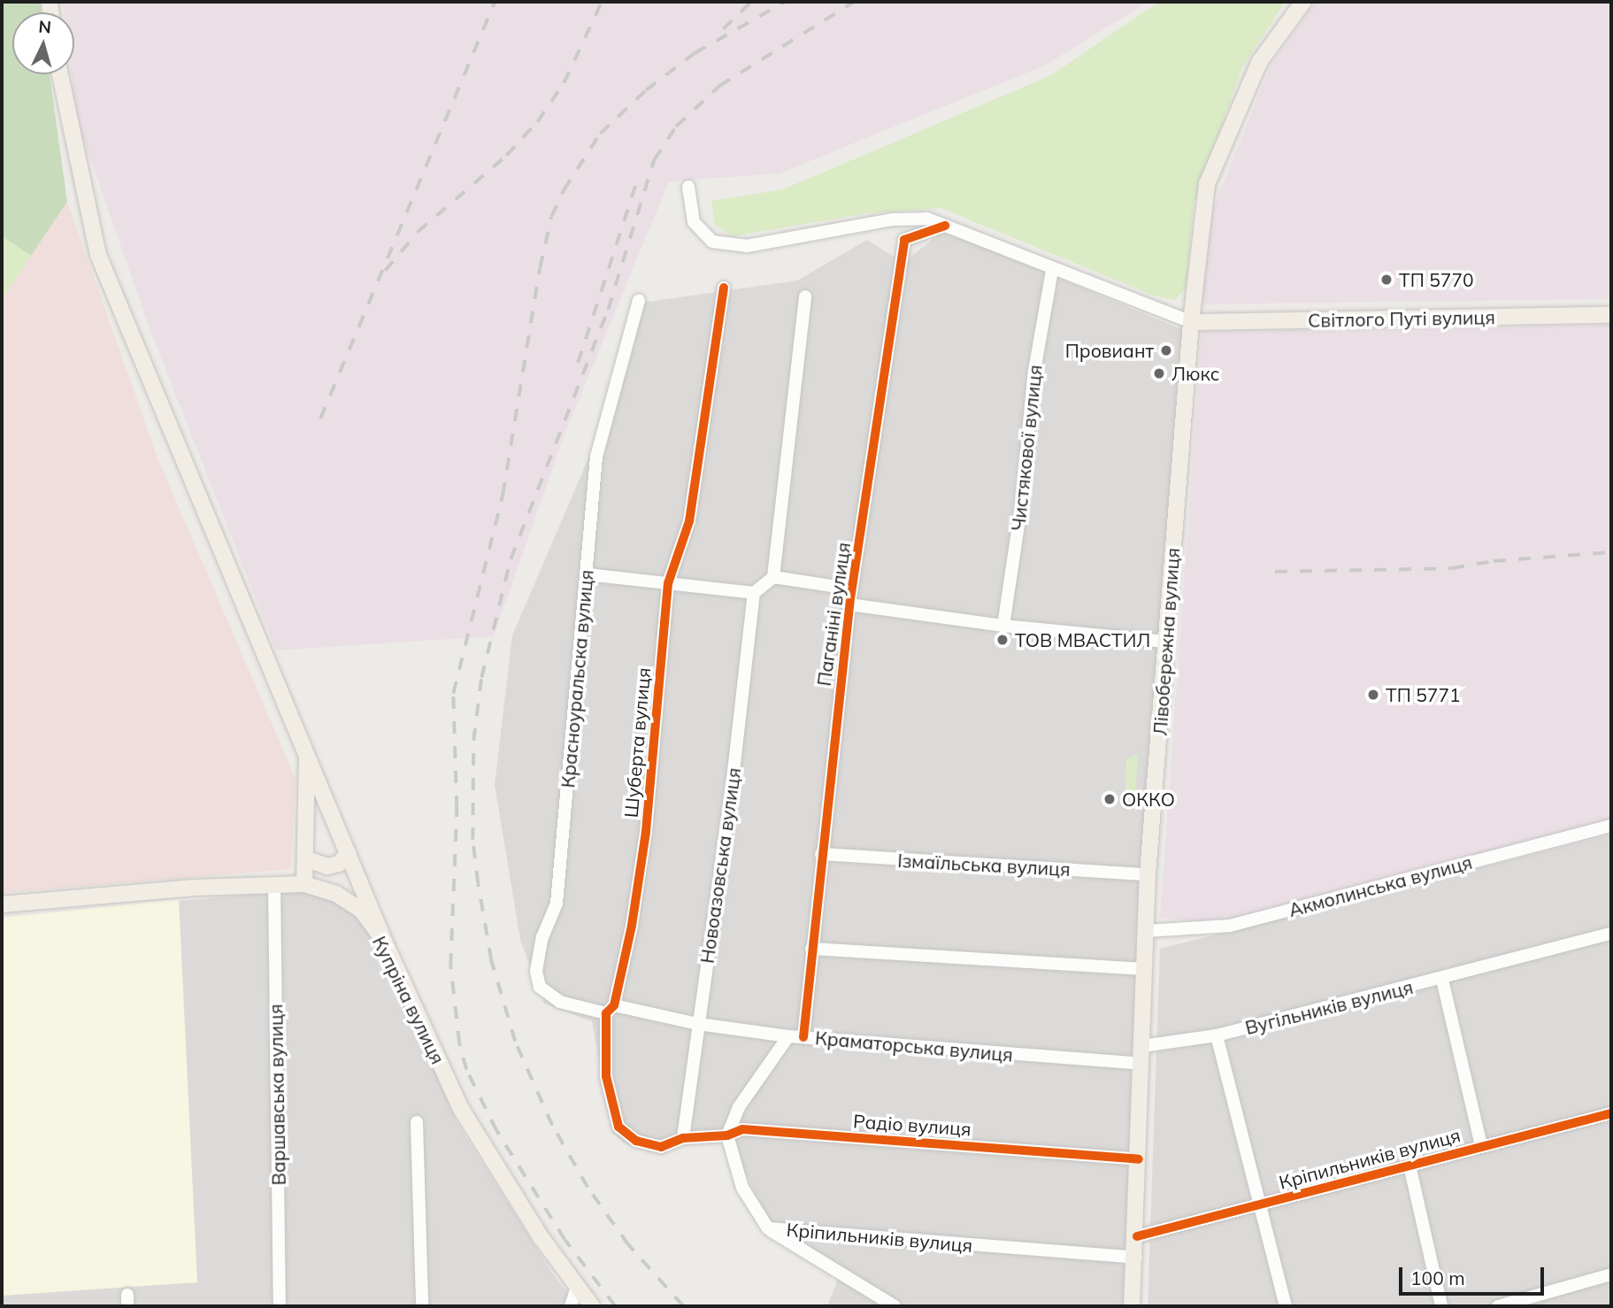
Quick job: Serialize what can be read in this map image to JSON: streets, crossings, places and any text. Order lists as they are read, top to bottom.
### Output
{
  "streets": {
    "main road": ["Світлого Путі вулиця", "Лівобережна вулиця", "Купріна вулиця"],
    "street": [
      "Чистякової вулиця",
      "Паганіні вулиця",
      "Красноуральска вулиця",
      "Шуберта вулиця",
      "Ізмаїльська вулиця",
      "Новоазовська вулиця",
      "Акмолинська вулиця",
      "Вугільників вулиця",
      "Краматорська вулиця",
      "Варшавська вулиця",
      "Радіо вулиця",
      "Кріпильників вулиця"
    ]
  },
  "crossings": [
    ["Світлого Путі вулиця", "Лівобережна вулиця"],
    ["Паганіні вулиця", "Ізмаїльська вулиця"],
    ["Паганіні вулиця", "Краматорська вулиця"],
    ["Лівобережна вулиця", "Ізмаїльська вулиця"],
    ["Лівобережна вулиця", "Акмолинська вулиця"],
    ["Лівобережна вулиця", "Вугільників вулиця"],
    ["Лівобережна вулиця", "Краматорська вулиця"],
    ["Лівобережна вулиця", "Радіо вулиця"],
    ["Лівобережна вулиця", "Кріпильників вулиця"],
    ["Красноуральска вулиця", "Шуберта вулиця"],
    ["Красноуральска вулиця", "Краматорська вулиця"],
    ["Шуберта вулиця", "Новоазовська вулиця"],
    ["Шуберта вулиця", "Краматорська вулиця"],
    ["Шуберта вулиця", "Радіо вулиця"],
    ["Новоазовська вулиця", "Краматорська вулиця"],
    ["Новоазовська вулиця", "Радіо вулиця"],
    ["Купріна вулиця", "Варшавська вулиця"],
    ["Радіо вулиця", "Кріпильників вулиця"]
  ],
  "places": [
    "ТП 5770",
    "Провиант",
    "Люкс",
    "ТОВ МВАСТИЛ",
    "ТП 5771",
    "ОККО"
  ],
  "scale_bar": "100 m",
  "north": "top"
}
